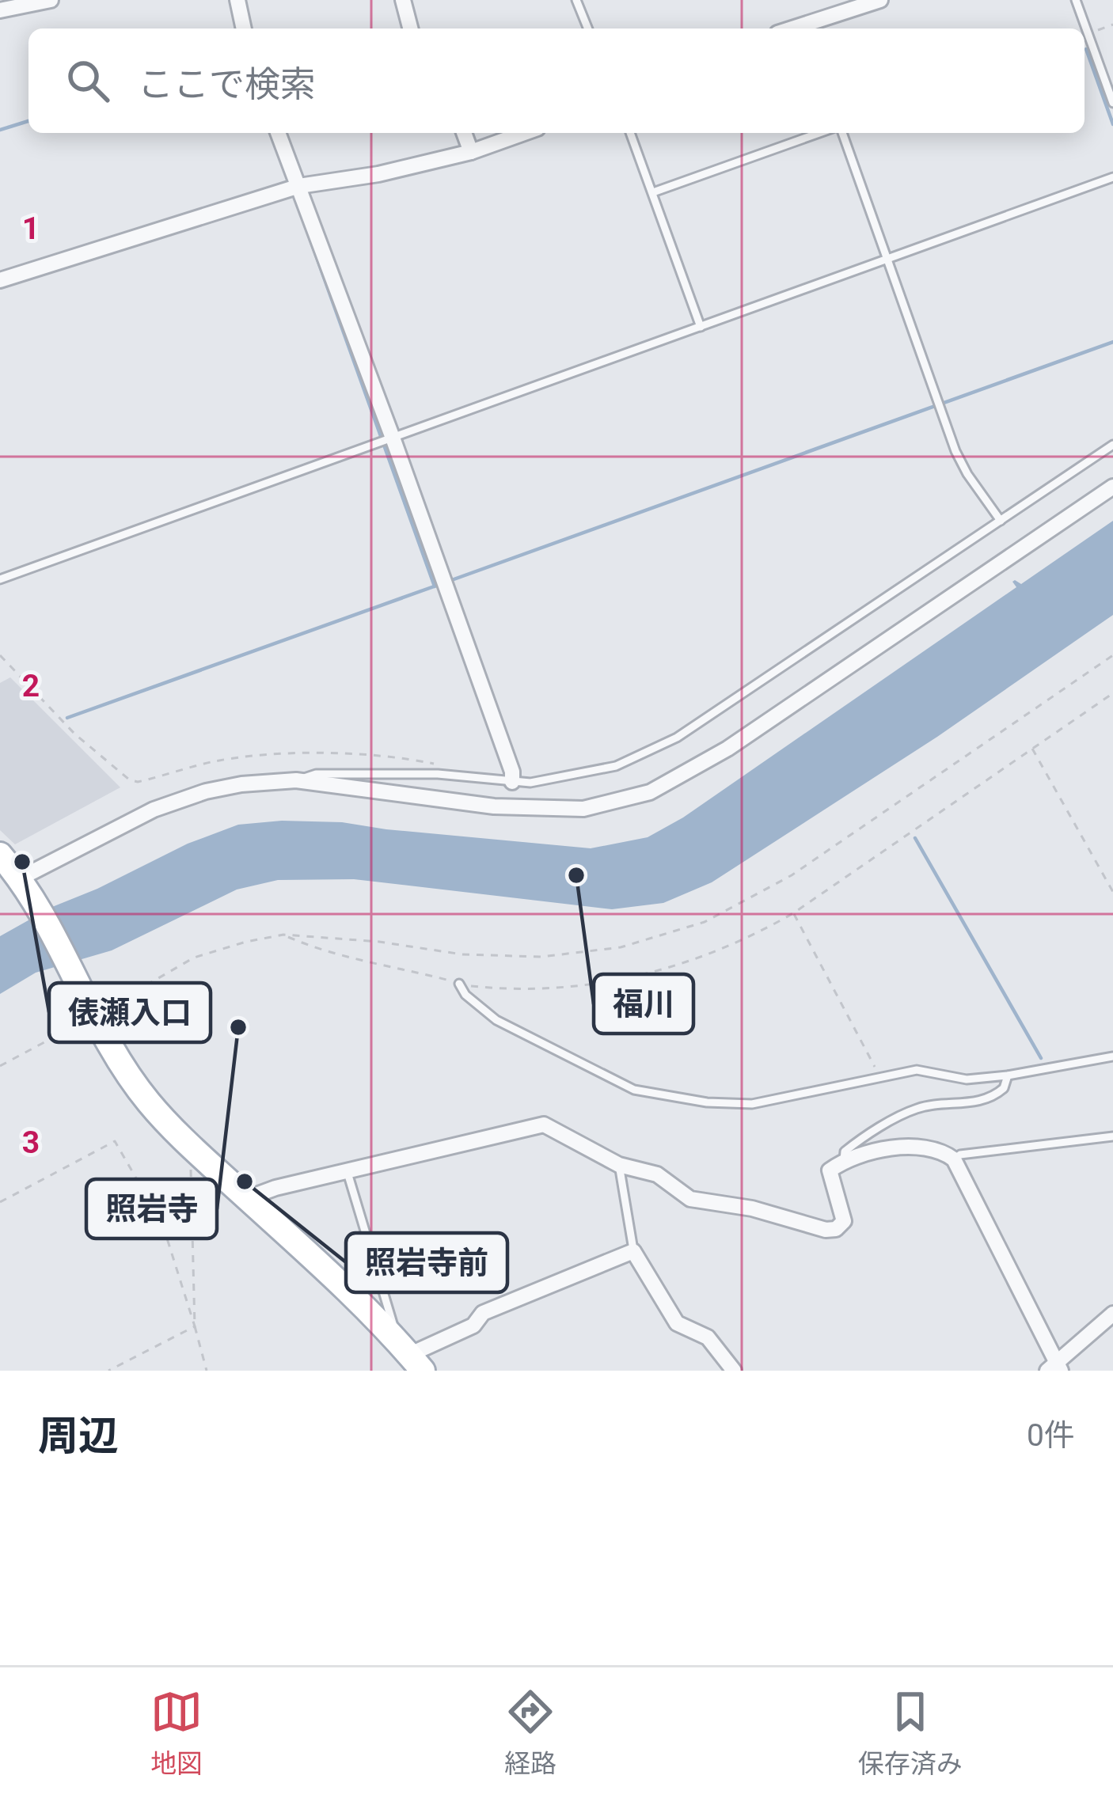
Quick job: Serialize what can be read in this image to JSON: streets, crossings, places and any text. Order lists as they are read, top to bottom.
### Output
{
  "places": [
    "俵瀬入口",
    "福川",
    "照岩寺",
    "照岩寺前"
  ],
  "page": {
    "search": "ここで検索",
    "heading": ["周辺", "0件"],
    "nav": ["地図", "経路", "保存済み"]
  },
  "grid": {
    "rows": ["1", "2", "3"]
  }
}
